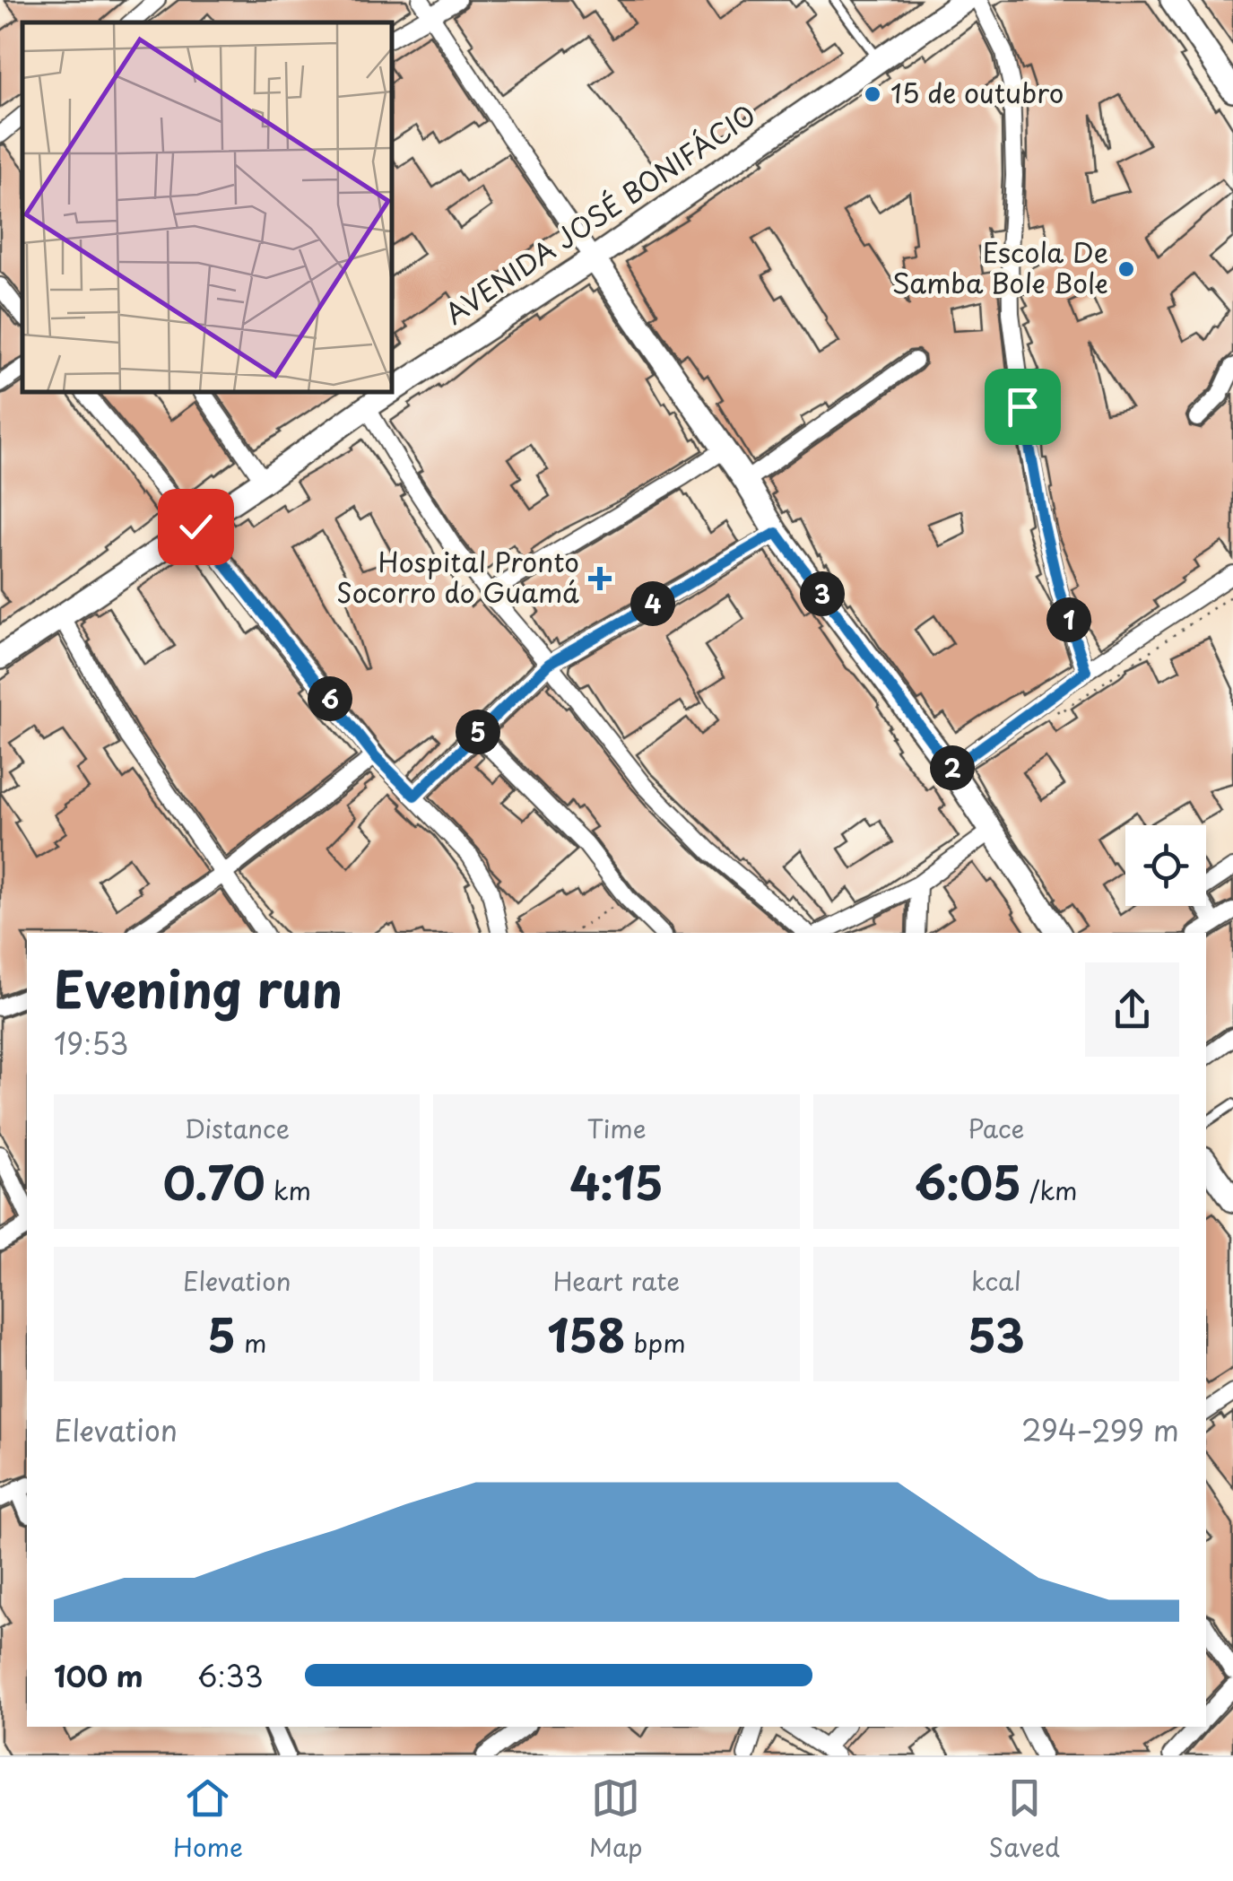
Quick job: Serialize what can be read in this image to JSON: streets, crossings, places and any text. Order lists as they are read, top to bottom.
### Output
{
  "streets": {
    "main road": ["AVENIDA JOSÉ BONIFÁCIO"]
  },
  "places": {
    "other": ["15 de outubro", "Escola De Samba Bole Bole"],
    "health": ["Hospital Pronto Socorro do Guamá"]
  },
  "page": {
    "pins": [
      "3",
      "4",
      "1",
      "6",
      "5",
      "2"
    ],
    "heading": ["Evening run", "19:53"],
    "stats": [
      ["Distance", "0.70 km"],
      ["Time", "4:15"],
      ["Pace", "6:05 /km"],
      ["Elevation", "5 m"],
      ["Heart rate", "158 bpm"],
      ["kcal", "53"]
    ],
    "chart": ["Elevation", "294–299 m"],
    "list": [
      {
        "name": "100 m",
        "note": "6:33"
      }
    ],
    "tabs": ["Home", "Map", "Saved"]
  }
}
